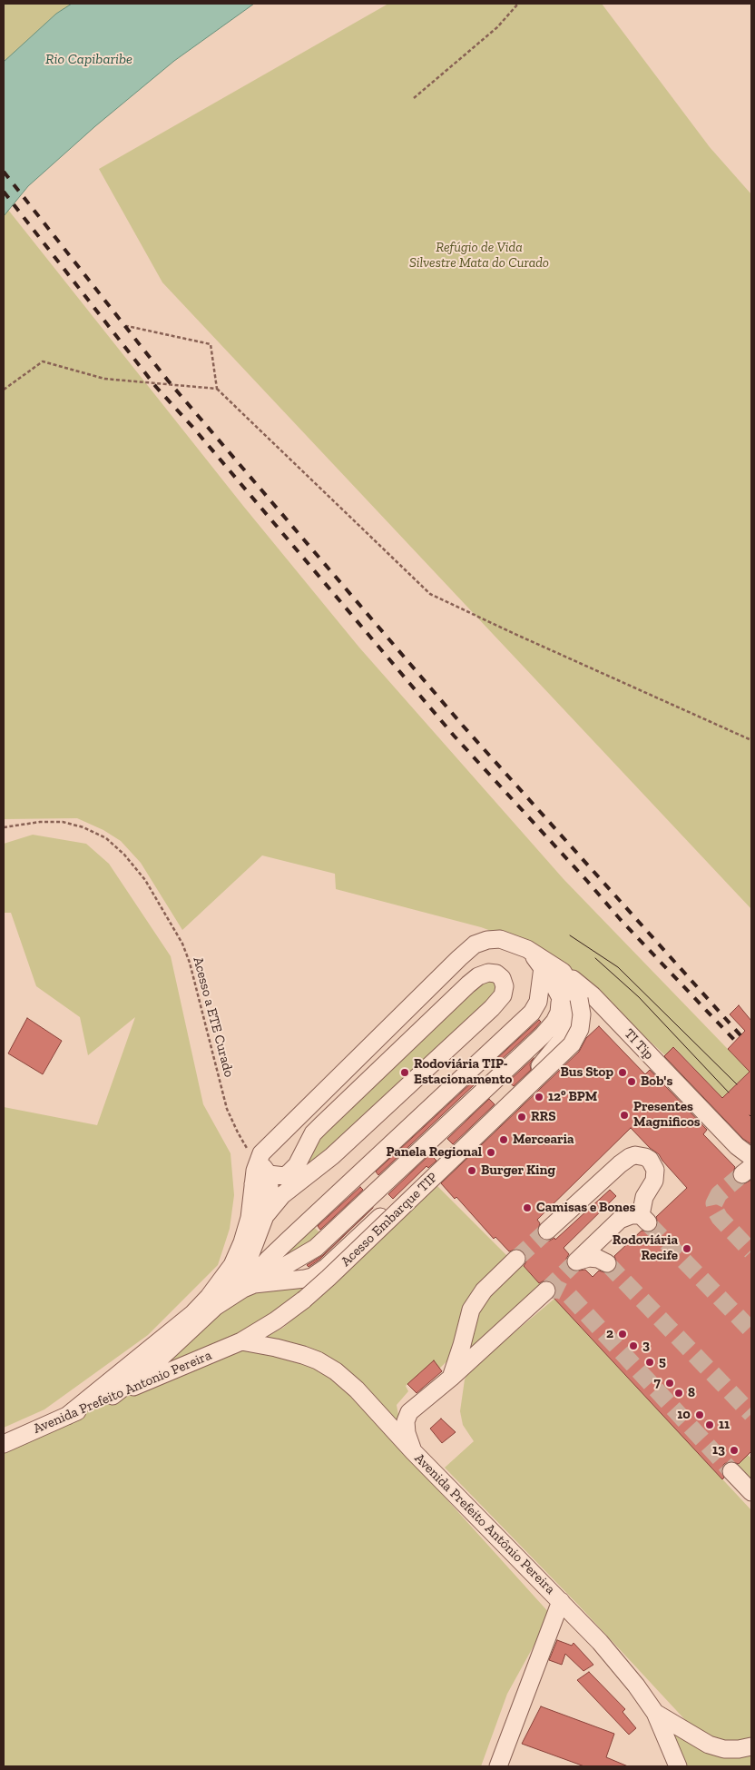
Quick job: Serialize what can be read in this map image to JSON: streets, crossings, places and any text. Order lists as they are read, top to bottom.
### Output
{
  "streets": {
    "street": [
      "TI Tip",
      "Acesso Embarque TIP",
      "Avenida Prefeito Antonio Pereira",
      "Avenida Prefeito Antônio Pereira"
    ],
    "path": ["Acesso a ETE Curado"]
  },
  "crossings": [
    ["Acesso a ETE Curado", "TI Tip"],
    ["TI Tip", "Acesso Embarque TIP"],
    ["Acesso Embarque TIP", "Avenida Prefeito Antonio Pereira"],
    ["Acesso Embarque TIP", "Avenida Prefeito Antônio Pereira"],
    ["Avenida Prefeito Antonio Pereira", "Avenida Prefeito Antônio Pereira"]
  ],
  "water": ["Rio Capibaribe"],
  "parks": ["Refúgio de Vida Silvestre Mata do Curado"],
  "places": [
    "Rodoviária TIP- Estacionamento",
    "Bus Stop",
    "Bob's",
    "12º BPM",
    "Presentes Magnificos",
    "RRS",
    "Mercearia",
    "Panela Regional",
    "Burger King",
    "Camisas e Bones",
    "Rodoviária Recife",
    "2",
    "3",
    "5",
    "7",
    "8",
    "10",
    "11",
    "13"
  ]
}
